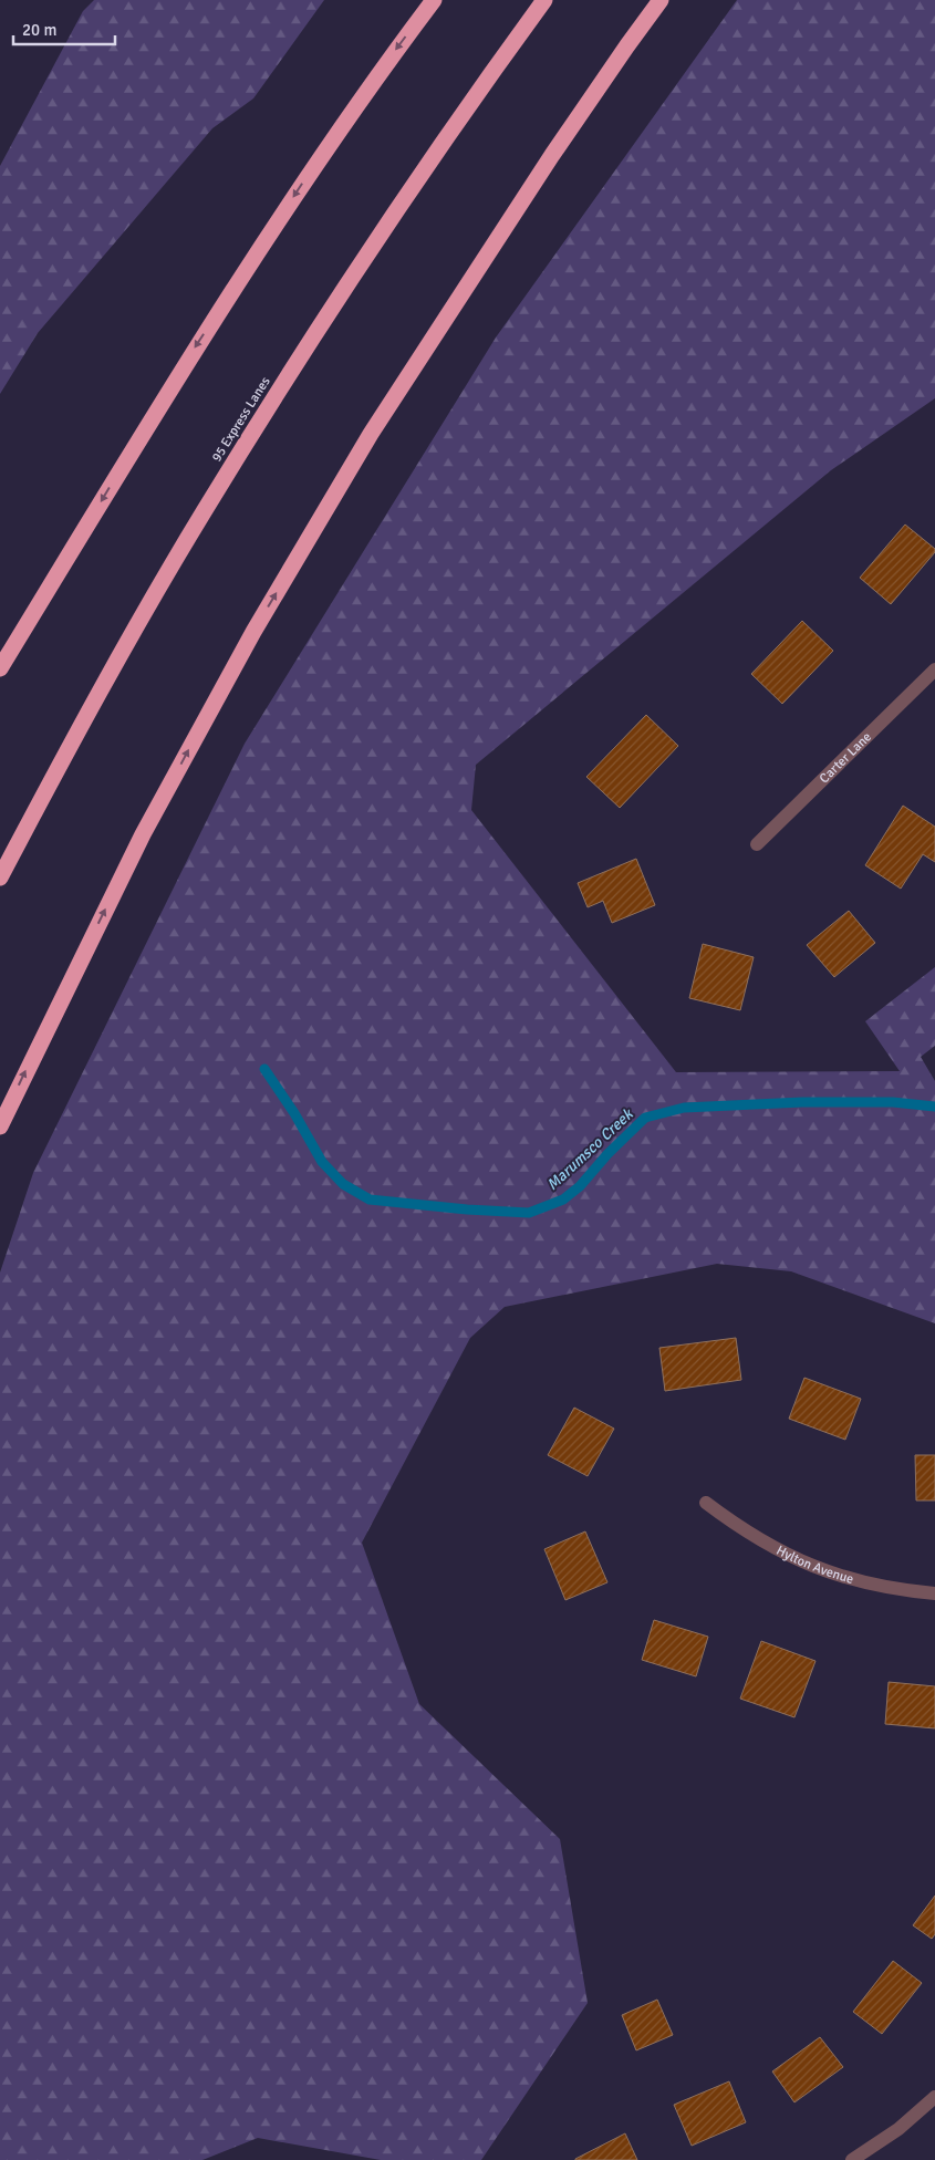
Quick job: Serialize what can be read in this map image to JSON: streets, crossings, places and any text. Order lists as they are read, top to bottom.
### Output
{
  "streets": {
    "highway": ["95 Express Lanes"],
    "street": ["Carter Lane", "Hylton Avenue"]
  },
  "water": ["Marumsco Creek"],
  "scale_bar": "20 m"
}
